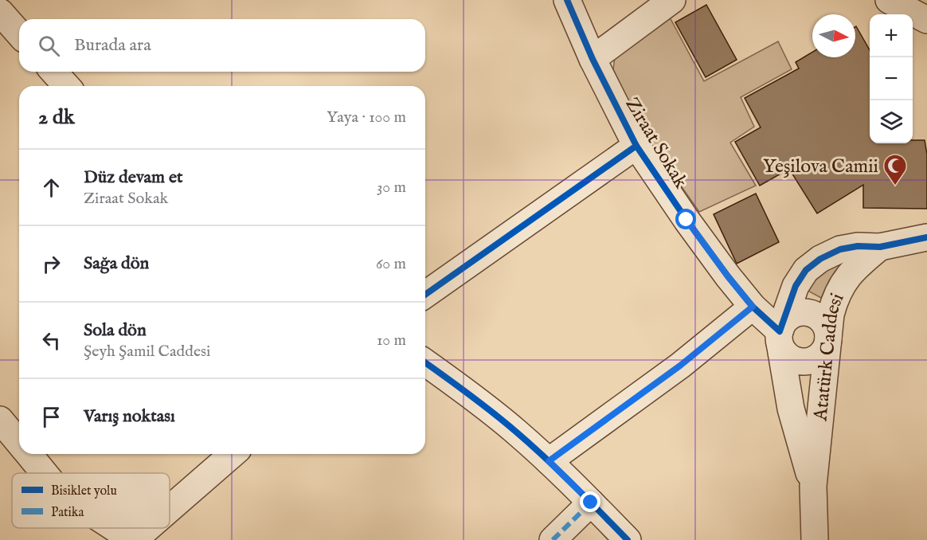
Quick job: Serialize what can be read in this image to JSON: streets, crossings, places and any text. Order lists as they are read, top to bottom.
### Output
{
  "streets": {
    "street": ["Ziraat Sokak", "Atatürk Caddesi"]
  },
  "crossings": [
    ["Ziraat Sokak", "Atatürk Caddesi"]
  ],
  "places": {
    "mosque": ["Yeşilova Camii"]
  },
  "legend": ["Bisiklet yolu", "Patika"],
  "north": "right",
  "page": {
    "map_buttons": ["+", "−"],
    "search": "Burada ara",
    "heading": ["2 dk", "Yaya · 100 m"],
    "list": [
      ["Düz devam et", "Ziraat Sokak", "30 m"],
      ["Sağa dön", "60 m"],
      ["Sola dön", "Şeyh Şamil Caddesi", "10 m"],
      "Varış noktası"
    ]
  }
}
